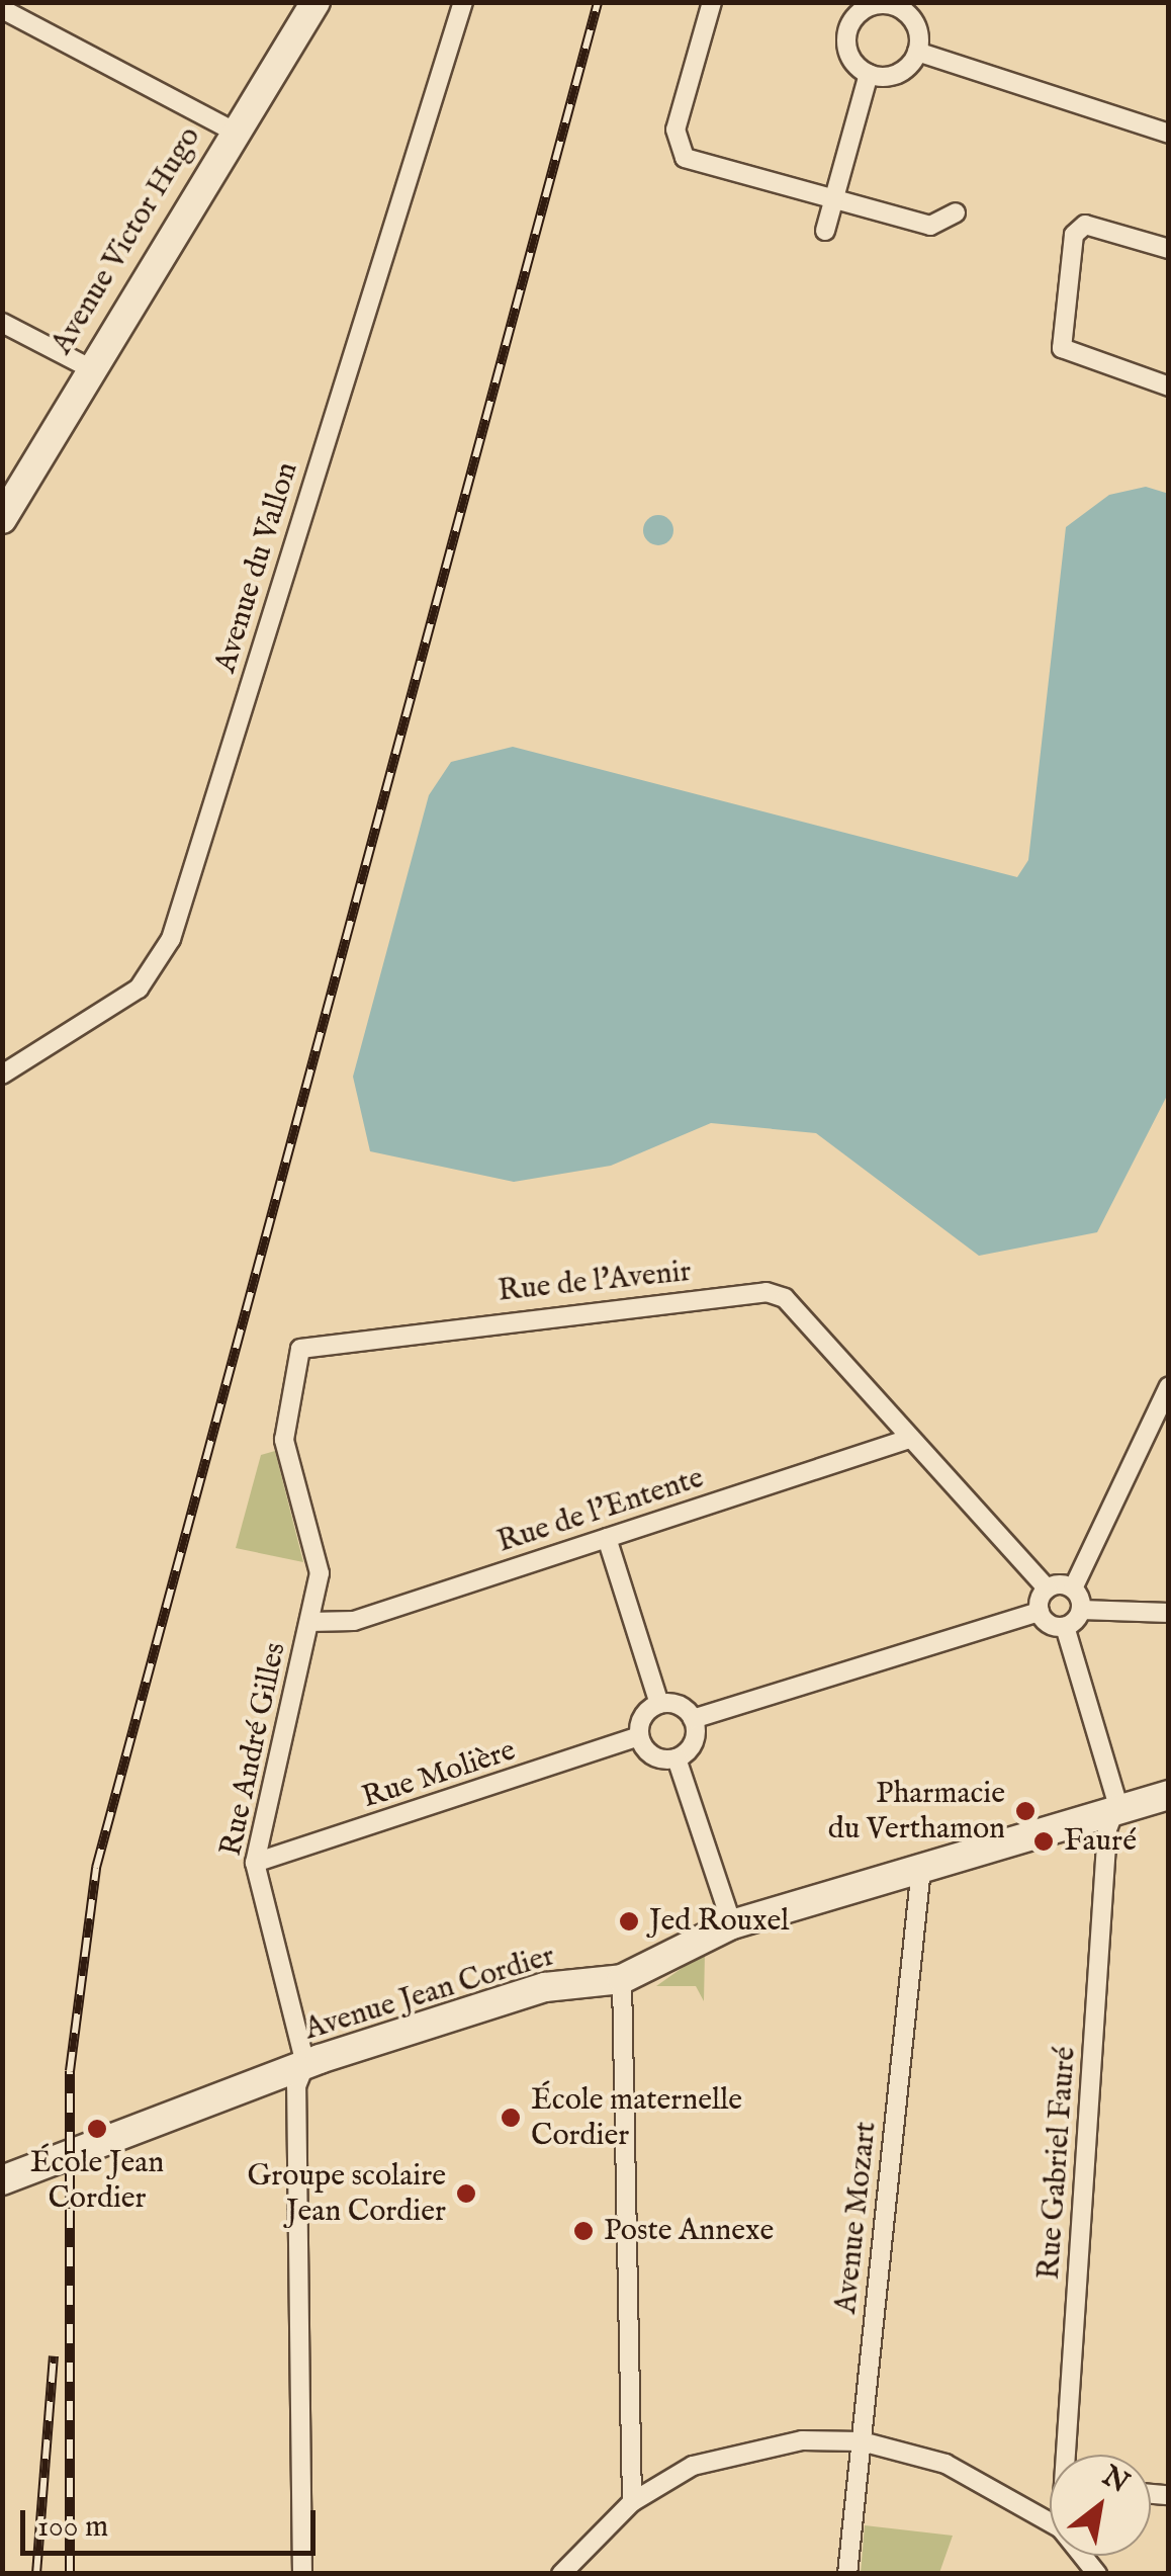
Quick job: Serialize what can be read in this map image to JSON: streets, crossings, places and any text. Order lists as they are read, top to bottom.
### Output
{
  "streets": {
    "street": [
      "Avenue Victor Hugo",
      "Avenue du Vallon",
      "Rue de l'Avenir",
      "Rue de l'Entente",
      "Rue André Gilles",
      "Rue Molière",
      "Avenue Jean Cordier",
      "Rue Gabriel Fauré",
      "Avenue Mozart"
    ]
  },
  "crossings": [
    ["Rue de l'Avenir", "Rue de l'Entente"],
    ["Rue de l'Avenir", "Rue André Gilles"],
    ["Rue de l'Entente", "Rue André Gilles"],
    ["Rue André Gilles", "Rue Molière"],
    ["Rue André Gilles", "Avenue Jean Cordier"],
    ["Avenue Jean Cordier", "Rue Gabriel Fauré"],
    ["Avenue Jean Cordier", "Avenue Mozart"]
  ],
  "places": [
    "Pharmacie du Verthamon",
    "Fauré",
    "Jed Rouxel",
    "École maternelle Cordier",
    "École Jean Cordier",
    "Groupe scolaire Jean Cordier",
    "Poste Annexe"
  ],
  "scale_bar": "100 m",
  "north": "top right"
}
